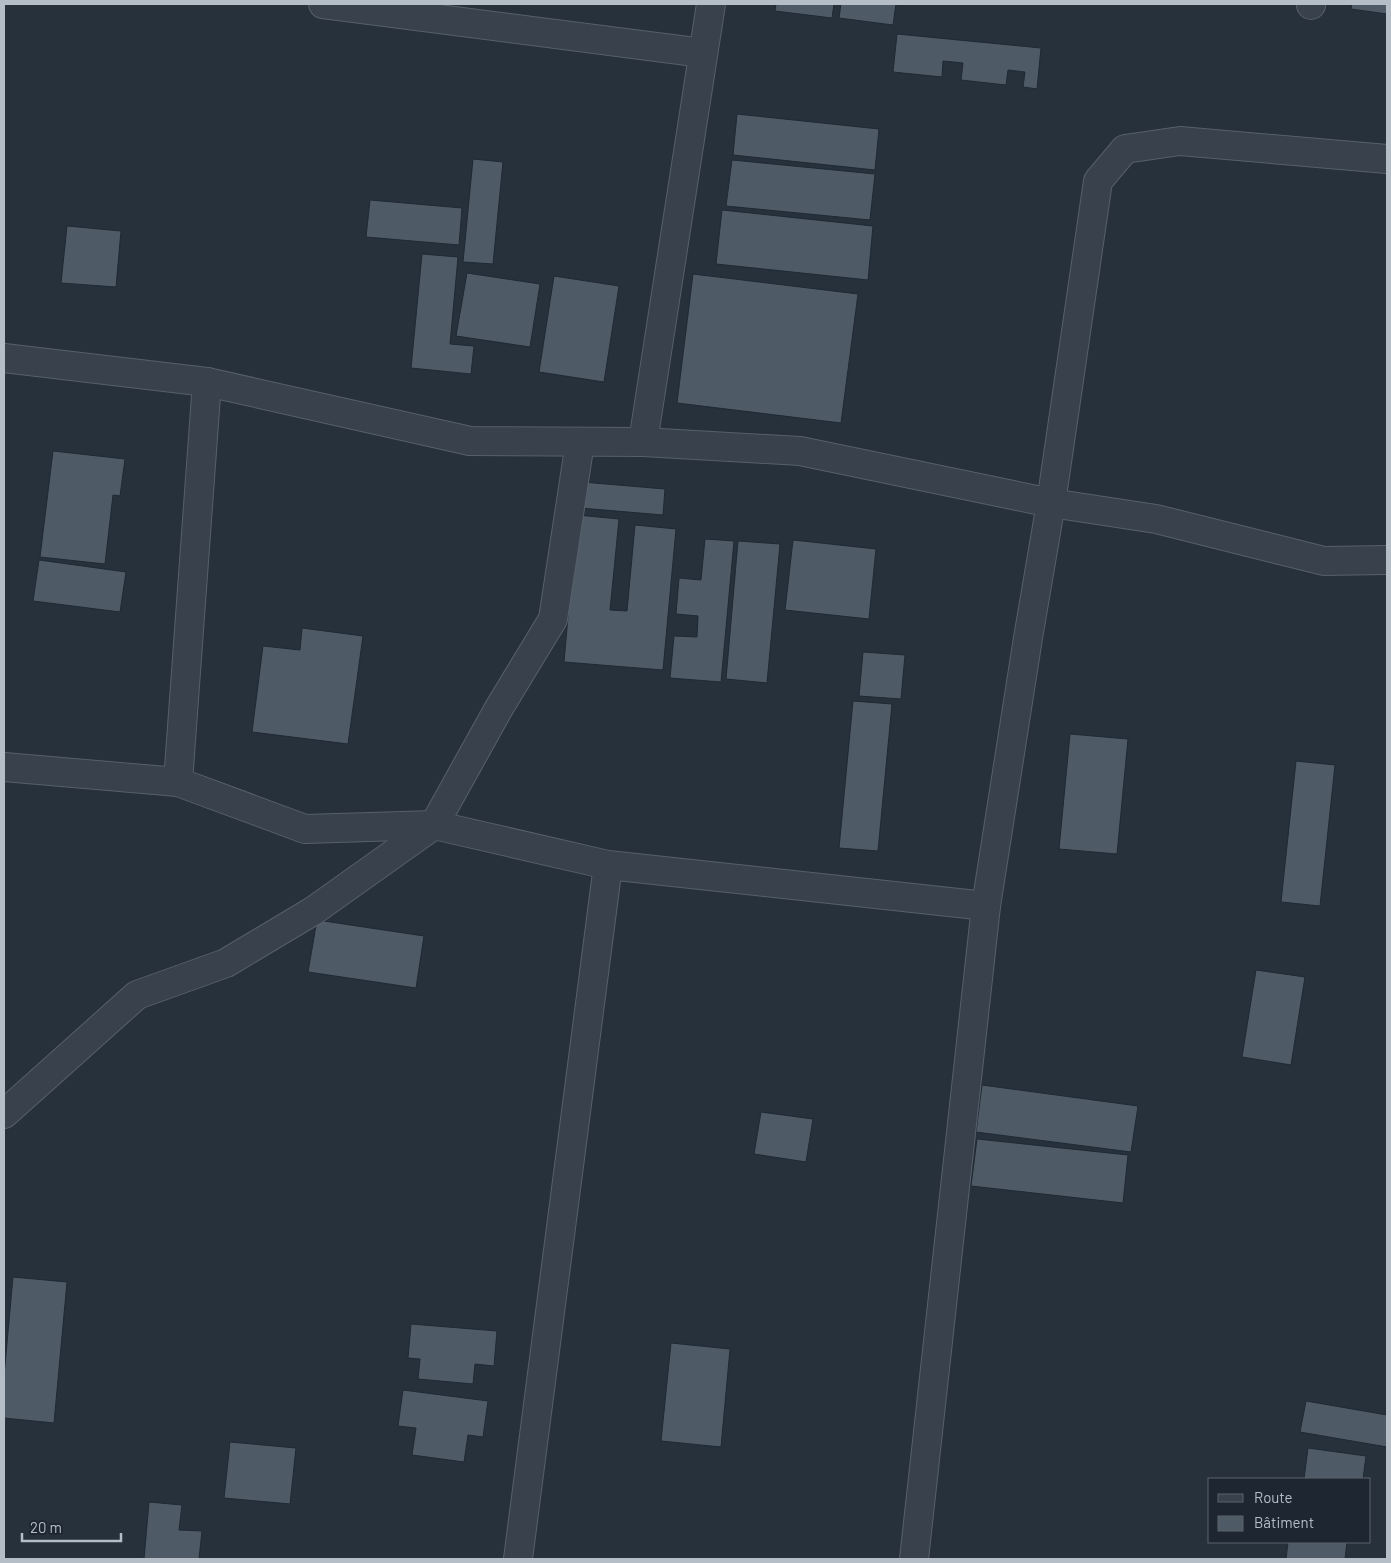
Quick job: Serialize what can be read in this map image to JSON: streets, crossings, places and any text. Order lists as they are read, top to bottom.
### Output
{
  "legend": ["Route", "Bâtiment"],
  "scale_bar": "20 m"
}
